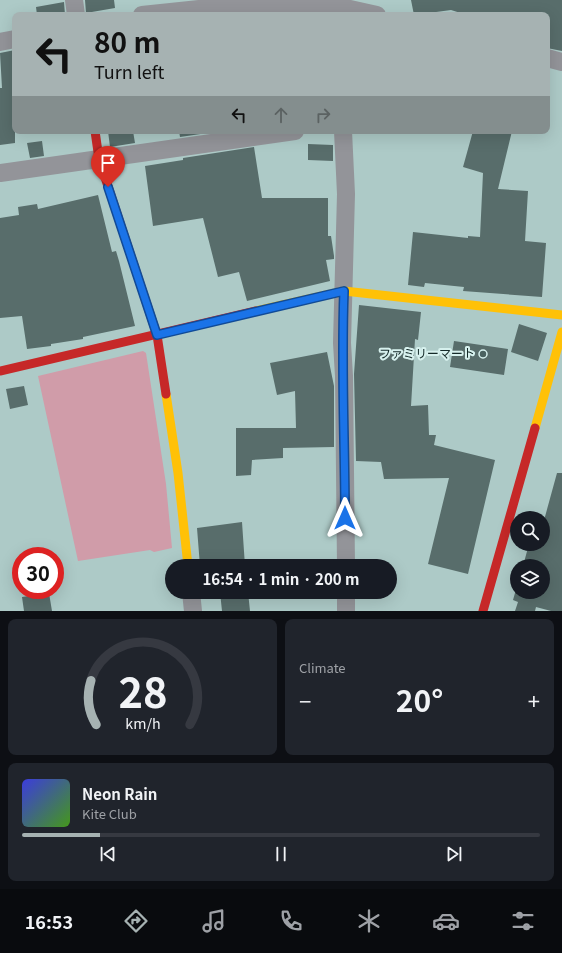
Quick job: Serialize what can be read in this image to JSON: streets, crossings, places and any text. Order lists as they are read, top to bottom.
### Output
{
  "places": ["ファミリーマート"],
  "page": {
    "turn": ["80 m", "Turn left"],
    "limit": "30",
    "trip": "16:54 · 1 min · 200 m",
    "tile": "Climate",
    "heat": ["−", "20°", "+"],
    "song": ["Neon Rain", "Kite Club"],
    "tabs": "16:53",
    "gauge": ["28", "km/h"]
  }
}
